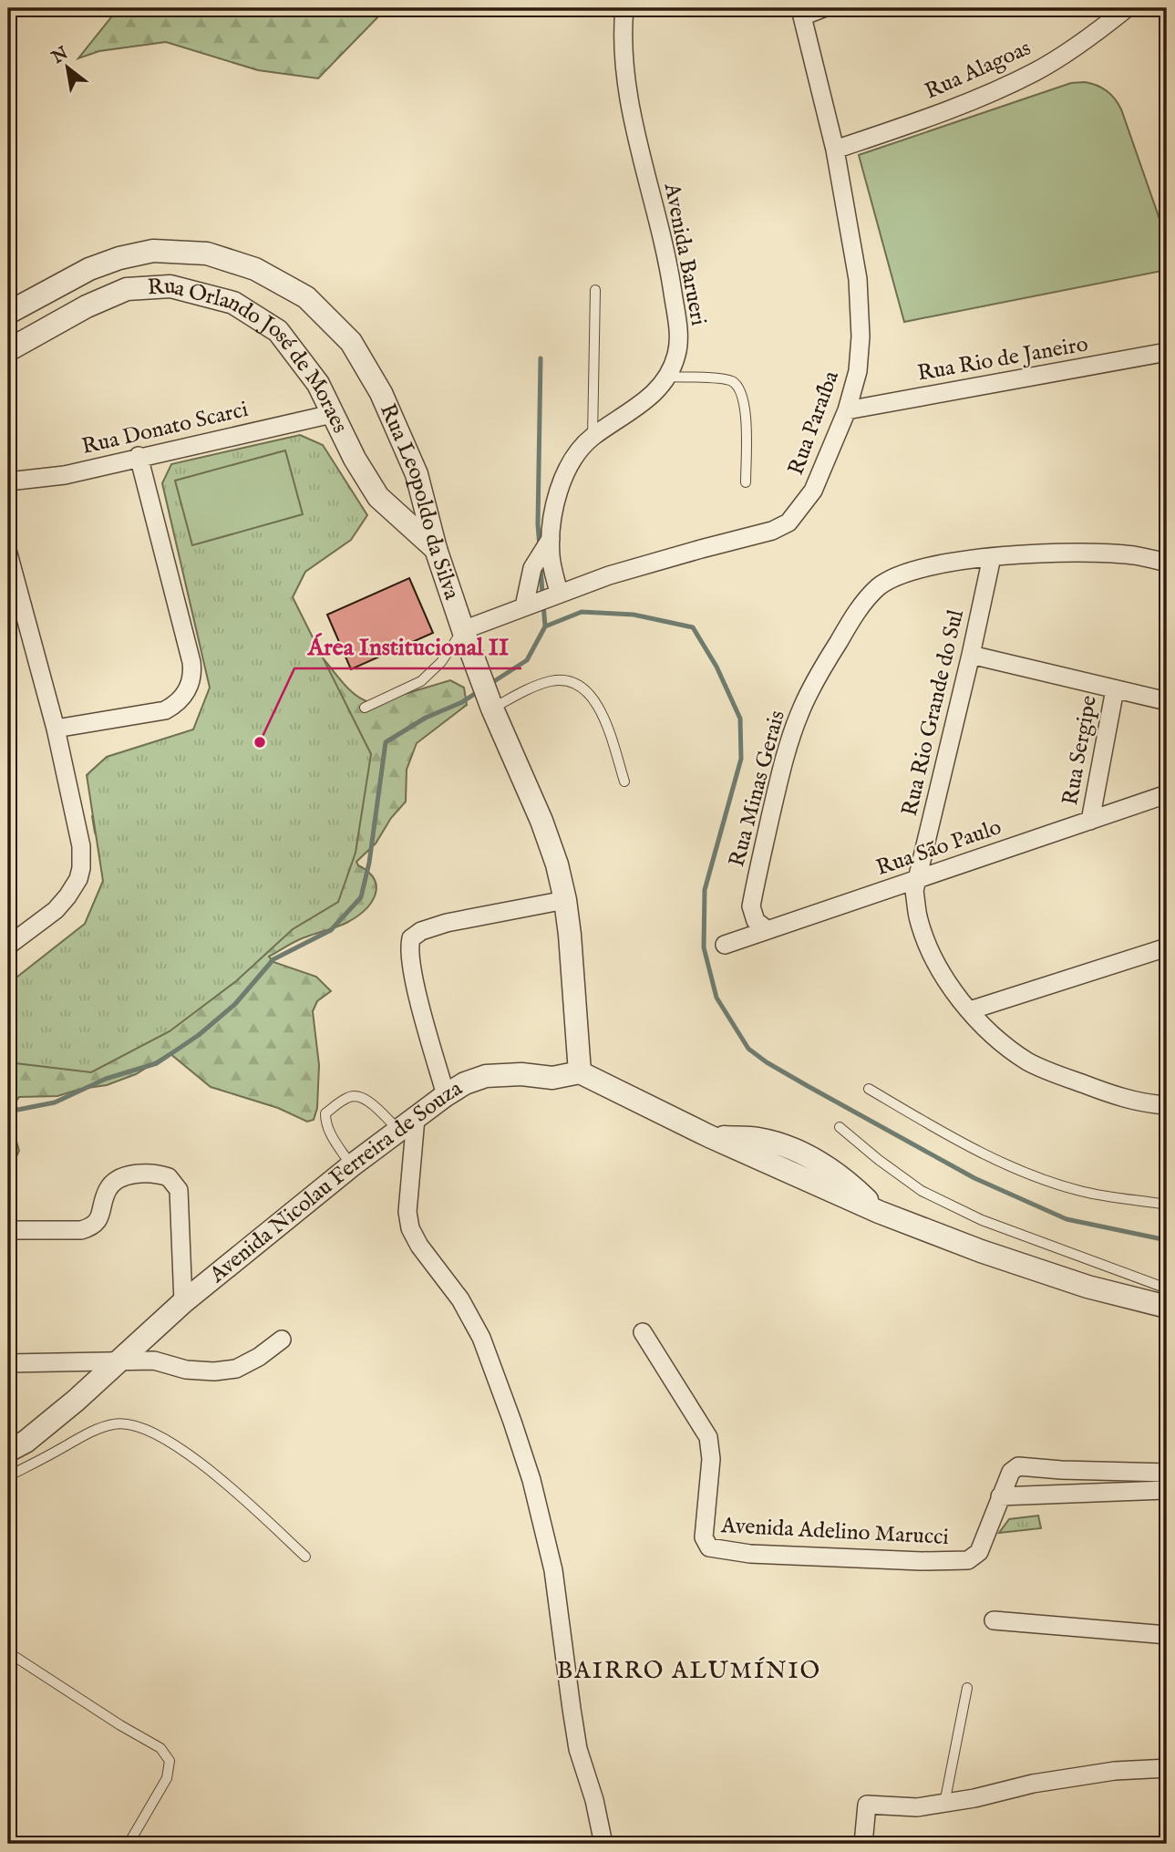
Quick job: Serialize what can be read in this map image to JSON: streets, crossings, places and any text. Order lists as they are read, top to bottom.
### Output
{
  "streets": {
    "street": [
      "Rua Alagoas",
      "Avenida Barueri",
      "Rua Rio de Janeiro",
      "Rua Orlando José de Moraes",
      "Rua Paraíba",
      "Rua Donato Scarci",
      "Rua Leopoldo da Silva",
      "Rua Rio Grande do Sul",
      "Rua Sergipe",
      "Rua Minas Gerais",
      "Rua São Paulo",
      "Avenida Nicolau Ferreira de Souza",
      "Avenida Adelino Marucci"
    ]
  },
  "crossings": [
    ["Rua Alagoas", "Rua Paraíba"],
    ["Avenida Barueri", "Rua Paraíba"],
    ["Rua Rio de Janeiro", "Rua Paraíba"],
    ["Rua Orlando José de Moraes", "Rua Donato Scarci"],
    ["Rua Orlando José de Moraes", "Rua Leopoldo da Silva"],
    ["Rua Paraíba", "Rua Leopoldo da Silva"],
    ["Rua Leopoldo da Silva", "Avenida Nicolau Ferreira de Souza"],
    ["Rua Rio Grande do Sul", "Rua Minas Gerais"],
    ["Rua Rio Grande do Sul", "Rua São Paulo"],
    ["Rua Sergipe", "Rua São Paulo"],
    ["Rua Minas Gerais", "Rua São Paulo"]
  ],
  "districts": ["BAIRRO ALUMÍNIO"],
  "places": ["Área Institucional II"],
  "north": "top left"
}
